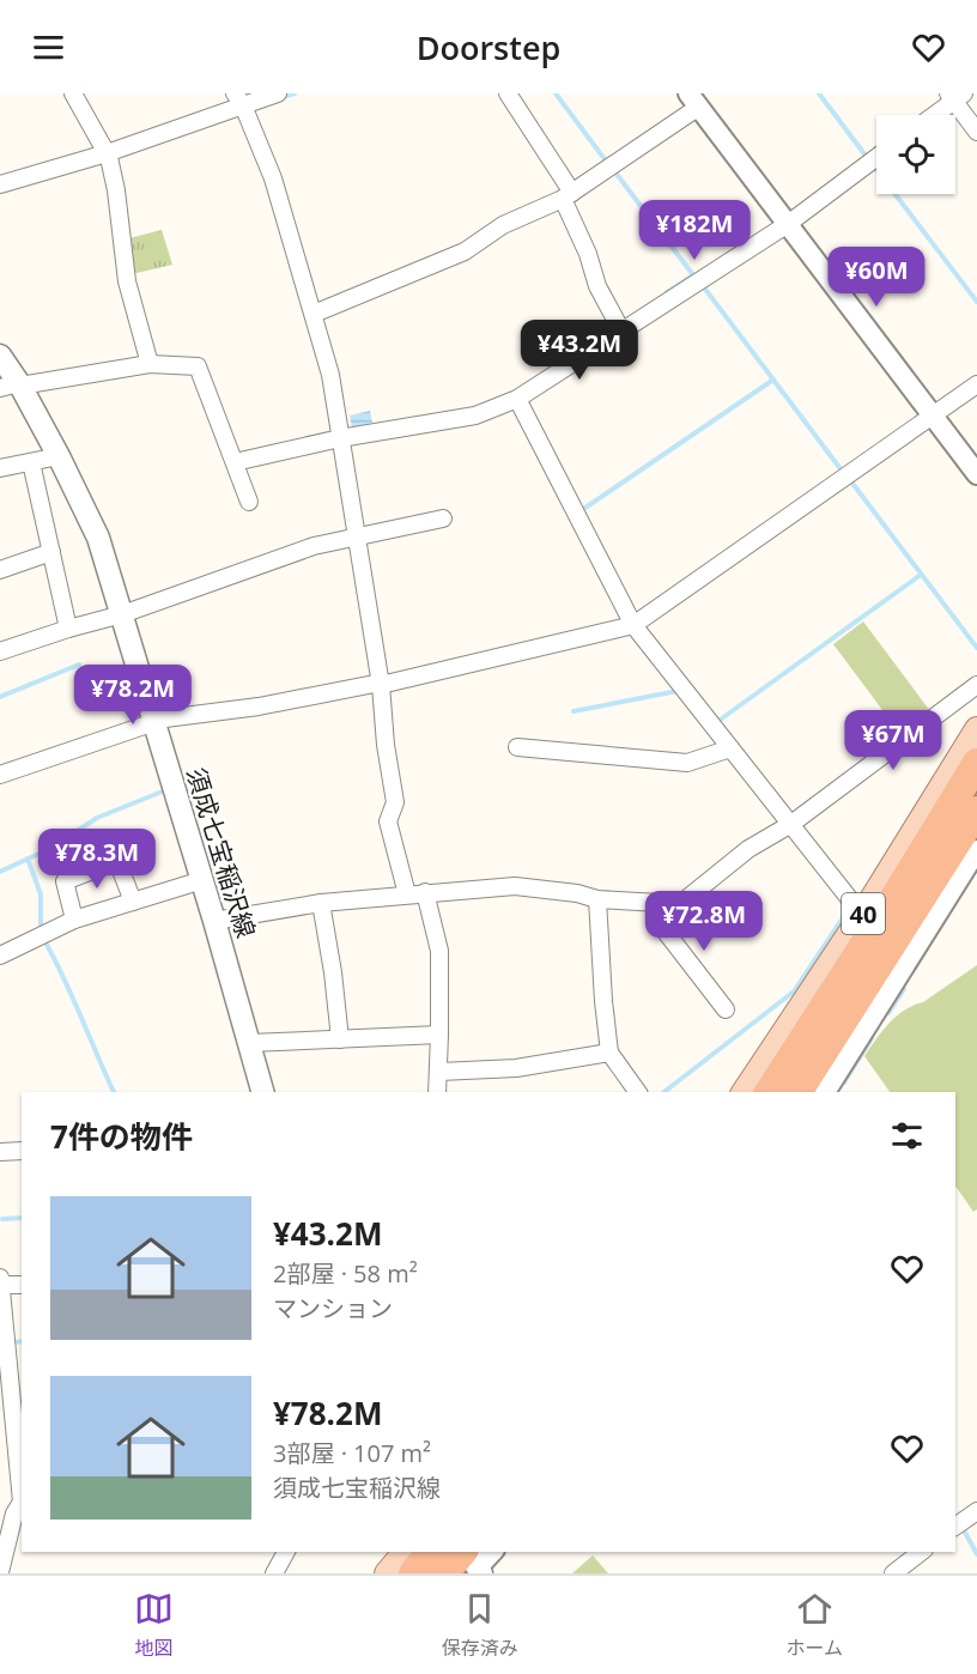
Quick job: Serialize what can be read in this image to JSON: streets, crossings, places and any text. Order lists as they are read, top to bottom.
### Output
{
  "streets": {
    "main road": ["須成七宝稲沢線", "40"]
  },
  "page": {
    "header": "Doorstep",
    "price": [
      "¥182M",
      "¥60M",
      "¥43.2M",
      "¥78.2M",
      "¥67M",
      "¥78.3M",
      "¥72.8M"
    ],
    "heading": "7件の物件",
    "list": [
      {
        "name": "¥43.2M",
        "note": "2部屋 · 58 m² · マンション"
      },
      {
        "name": "¥78.2M",
        "note": "3部屋 · 107 m² · 須成七宝稲沢線"
      }
    ],
    "tabs": ["地図", "保存済み", "ホーム"]
  }
}
